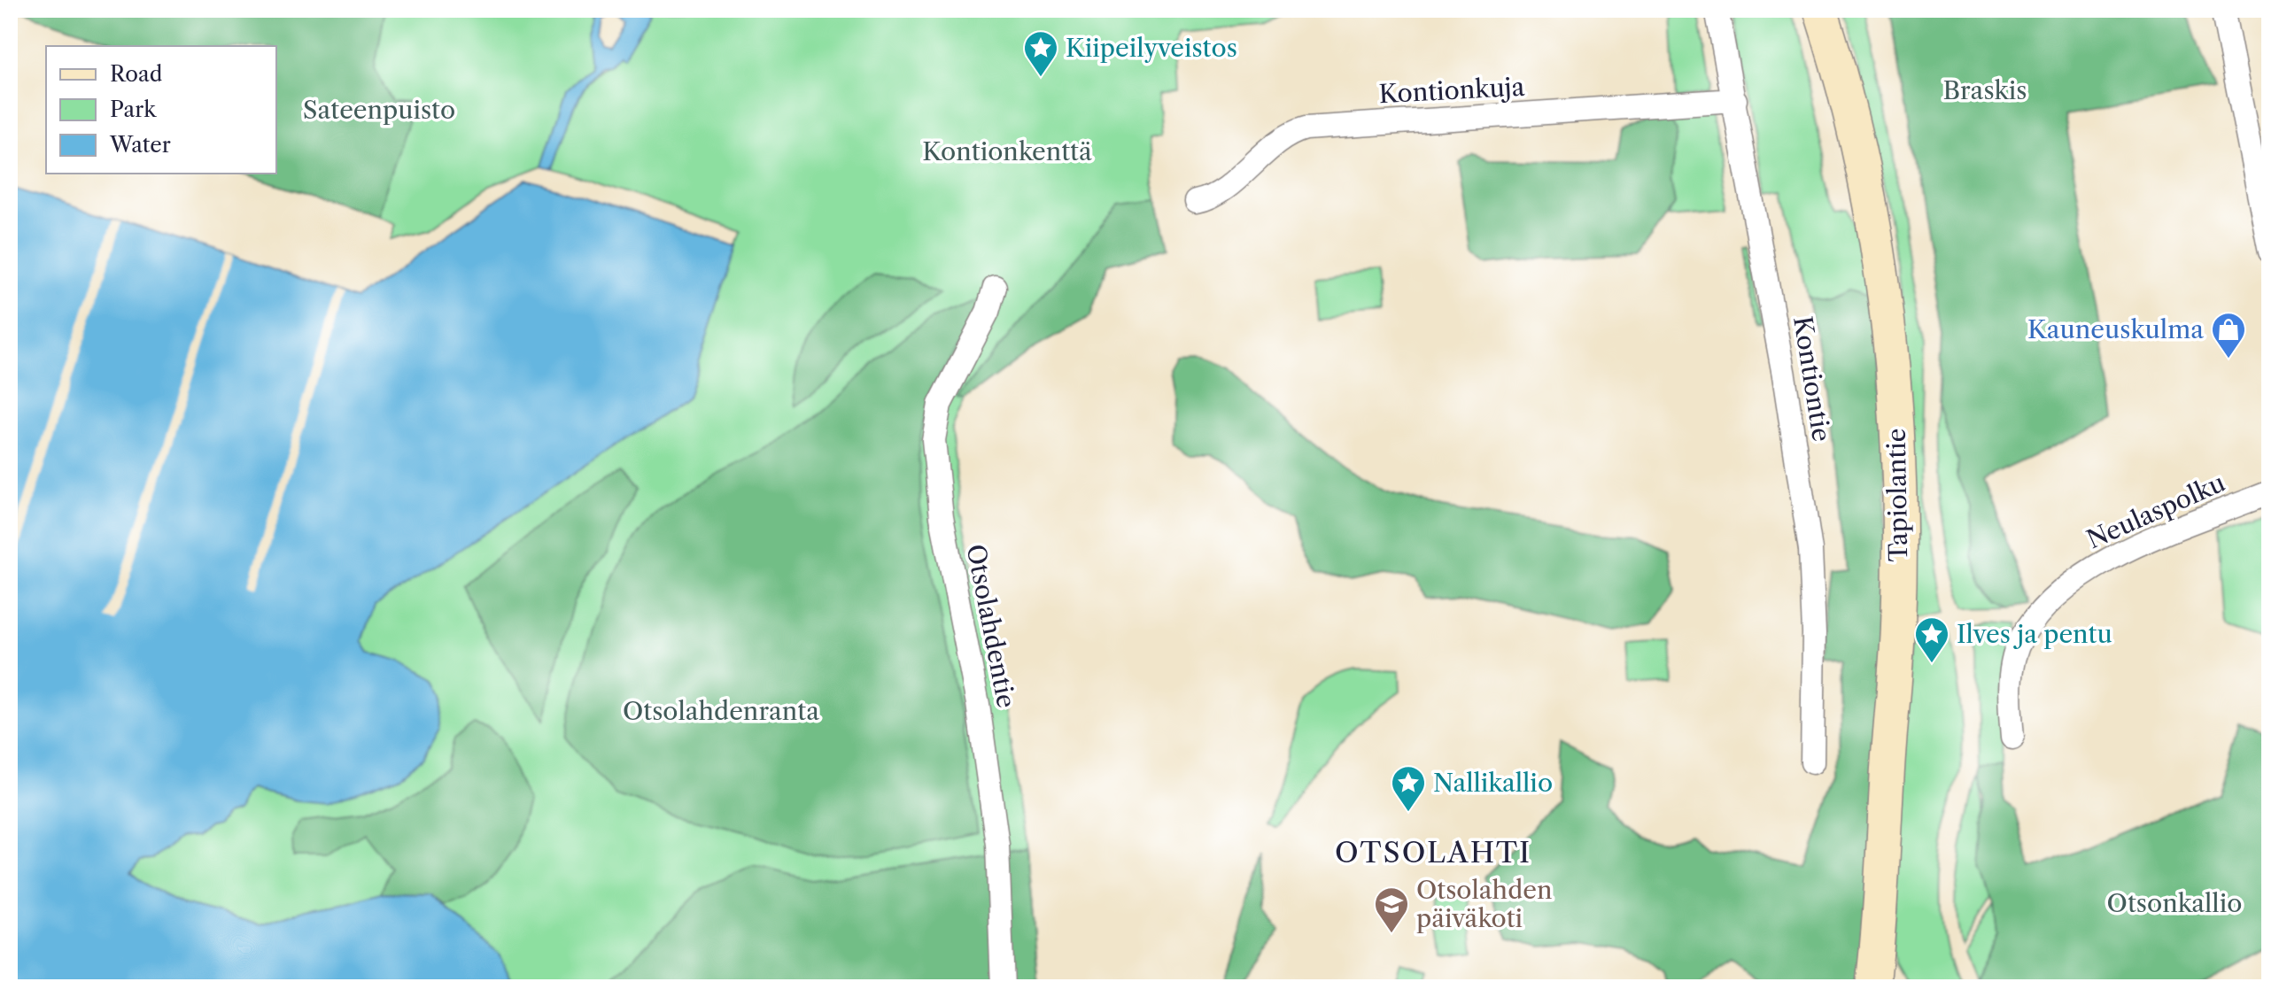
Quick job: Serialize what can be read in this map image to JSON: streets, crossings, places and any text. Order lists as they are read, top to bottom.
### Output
{
  "streets": {
    "main road": ["Tapiolantie"],
    "street": [
      "Kontionkuja",
      "Kontiontie",
      "Neulaspolku",
      "Otsolahdentie"
    ]
  },
  "crossings": [
    ["Kontionkuja", "Kontiontie"]
  ],
  "districts": ["OTSOLAHTI"],
  "parks": [
    "Braskis",
    "Sateenpuisto",
    "Kontionkenttä",
    "Otsolahdenranta",
    "Otsonkallio"
  ],
  "places": {
    "place": ["Kiipeilyveistos", "Ilves ja pentu", "Nallikallio"],
    "shop": ["Kauneuskulma"],
    "school or university": ["Otsolahden päiväkoti"]
  },
  "legend": ["Road", "Park", "Water"]
}
